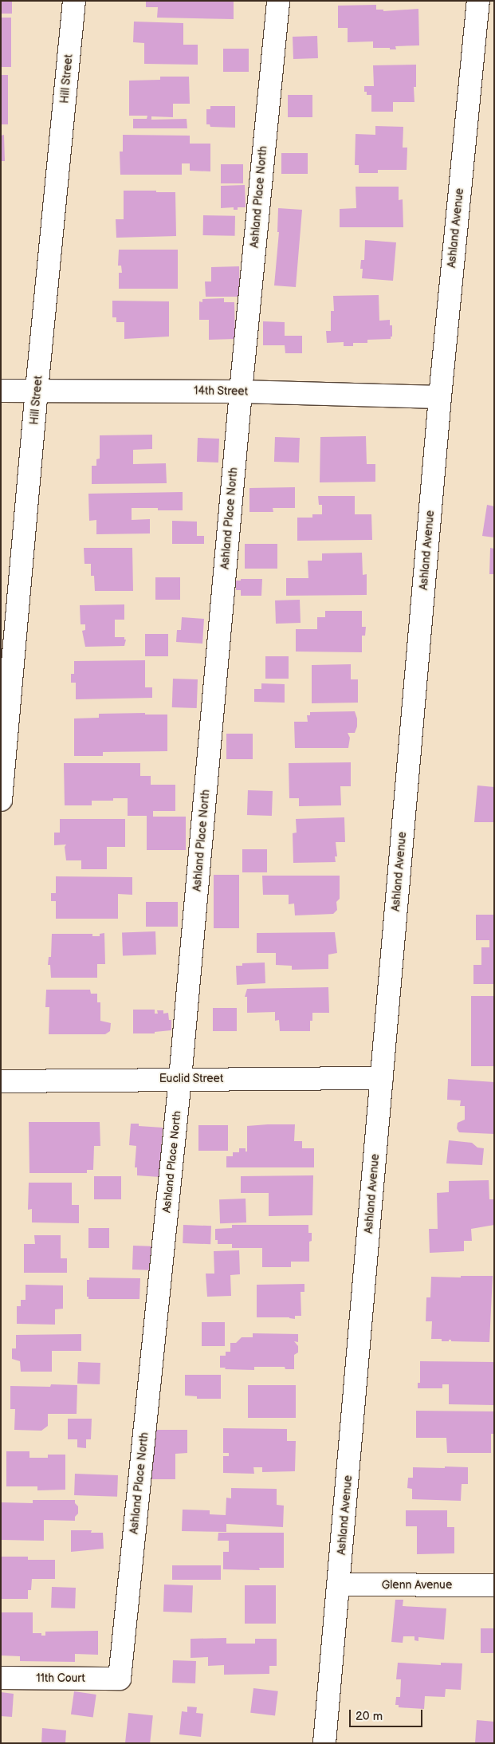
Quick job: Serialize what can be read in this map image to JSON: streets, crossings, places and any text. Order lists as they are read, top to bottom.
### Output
{
  "streets": {
    "street": [
      "Hill Street",
      "Ashland Place North",
      "Ashland Avenue",
      "14th Street",
      "Euclid Street",
      "Glenn Avenue",
      "11th Court"
    ]
  },
  "crossings": [
    ["Hill Street", "14th Street"],
    ["Ashland Place North", "14th Street"],
    ["Ashland Place North", "Euclid Street"],
    ["Ashland Place North", "11th Court"],
    ["Ashland Avenue", "14th Street"],
    ["Ashland Avenue", "Euclid Street"],
    ["Ashland Avenue", "Glenn Avenue"]
  ],
  "scale_bar": "20 m"
}
